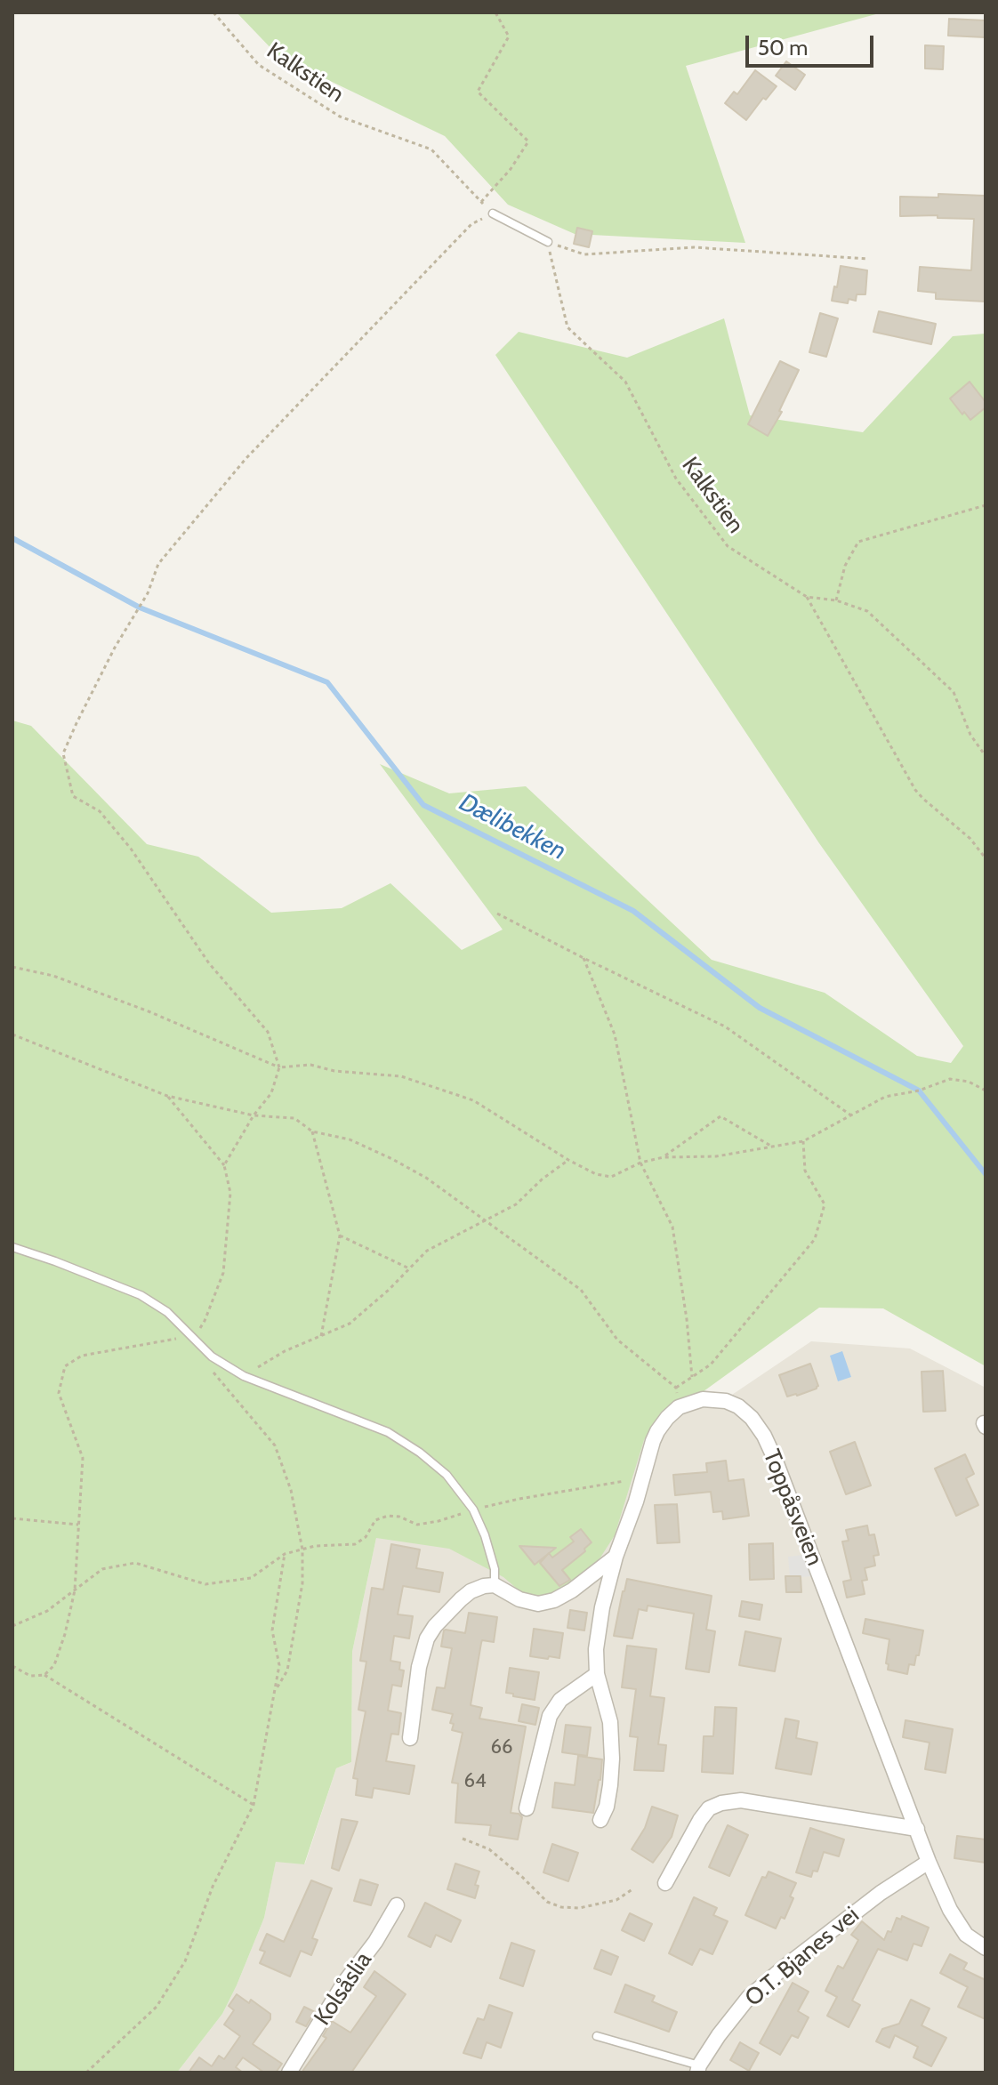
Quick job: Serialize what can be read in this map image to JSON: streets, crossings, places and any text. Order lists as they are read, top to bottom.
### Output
{
  "streets": {
    "street": ["Toppåsveien", "O.T. Bjanes vei", "Kolsåslia"],
    "path": ["Kalkstien"]
  },
  "crossings": [
    ["Toppåsveien", "O.T. Bjanes vei"]
  ],
  "water": ["Dælibekken"],
  "house_numbers": ["66", "64"],
  "scale_bar": "50 m"
}
